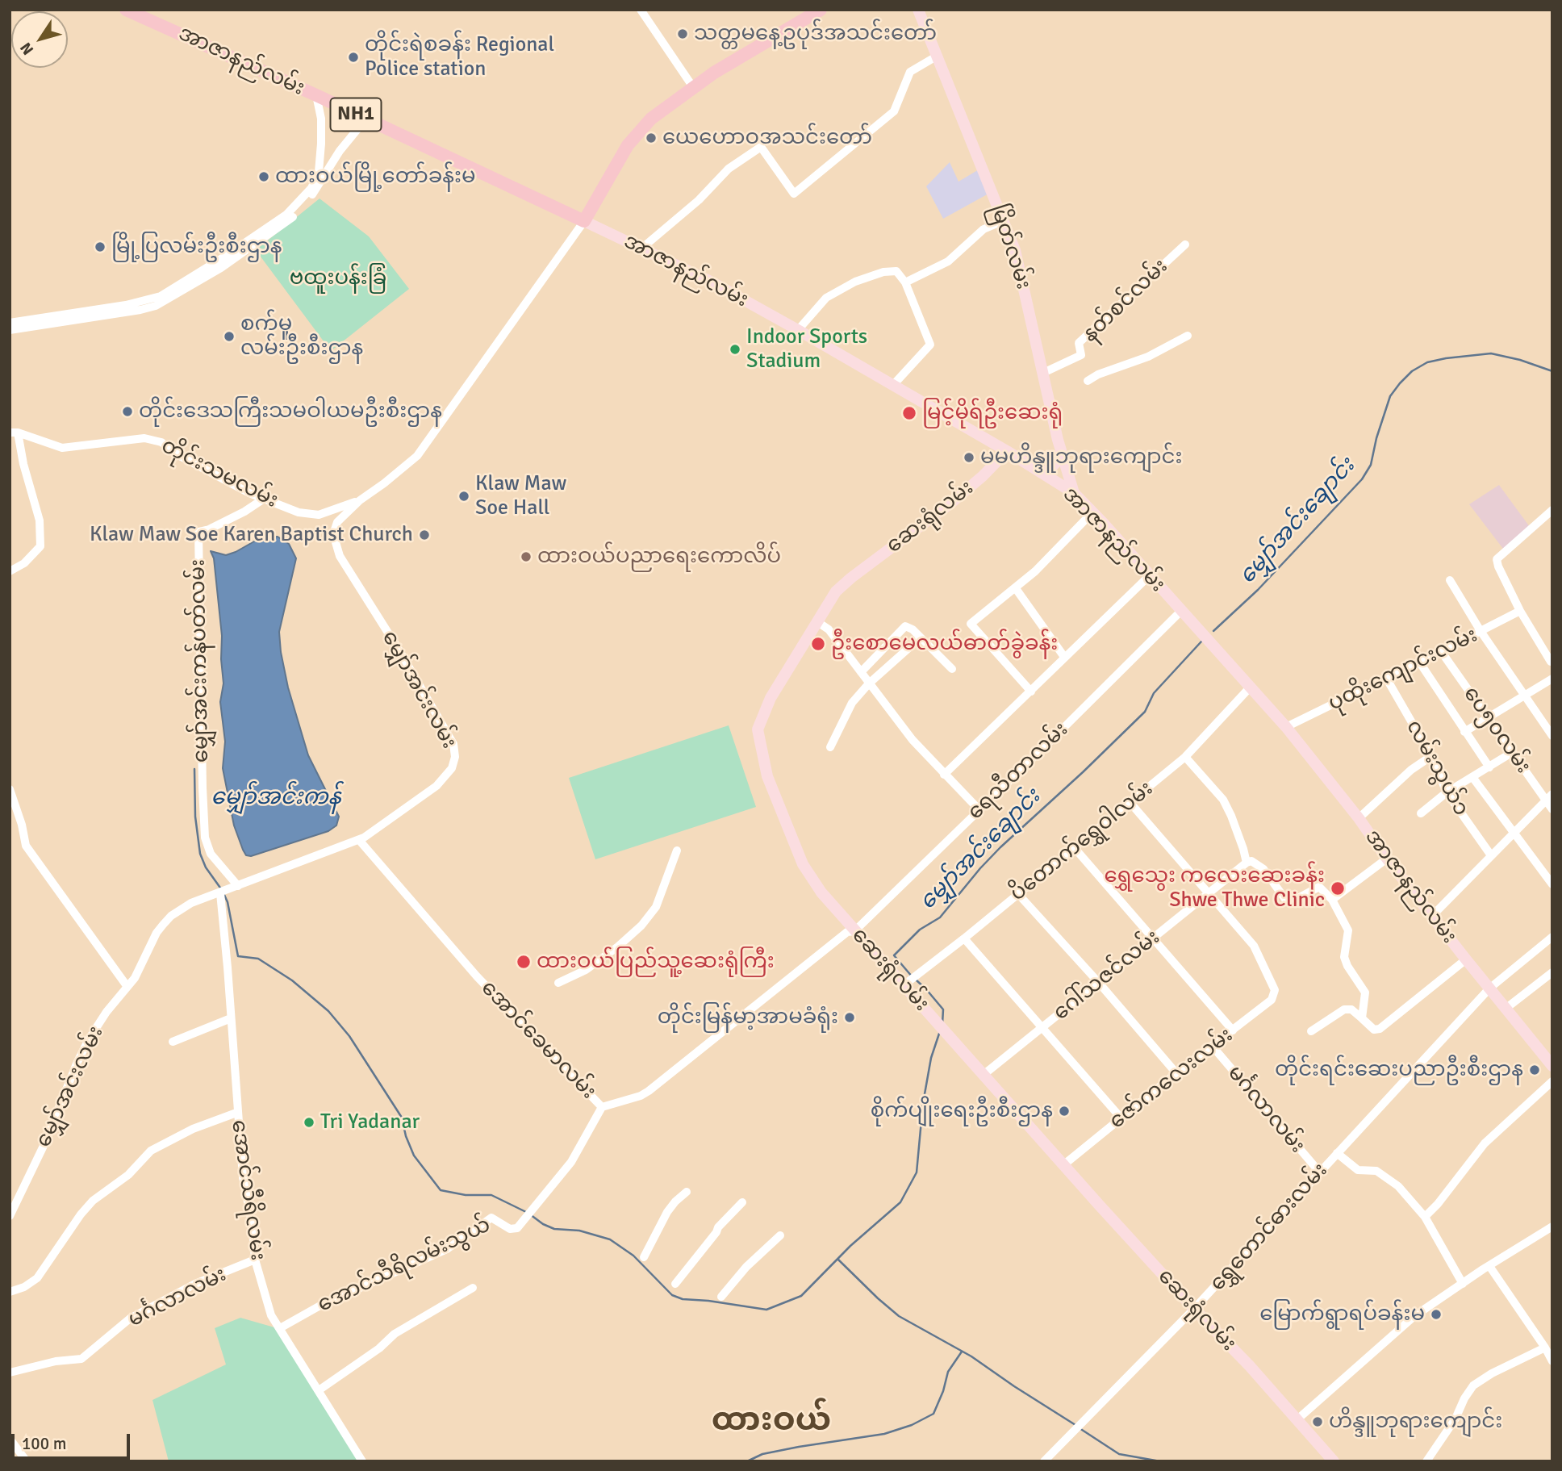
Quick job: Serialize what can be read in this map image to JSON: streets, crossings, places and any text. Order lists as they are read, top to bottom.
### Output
{
  "streets": {
    "highway": ["အာဇာနည်လမ်း", "NH1"],
    "main road": ["မြိတ်လမ်း", "ဆေးရုံလမ်း"],
    "street": [
      "နတ်စင်လမ်း",
      "တိုင်းသမလမ်း",
      "မျှော်အင်းကန်ပတ်လမ်း",
      "ပုထိုးကျောင်းလမ်း",
      "မျှော်အင်းလမ်း",
      "ပေ၅၀လမ်း",
      "လမ်းသွယ်၁",
      "ရေသီတာလမ်း",
      "ပိတောက်ရွှေဝါလမ်း",
      "ဂေါ်သဇင်လမ်း",
      "အောင်ခေမာလမ်း",
      "ဇော်ကလေးလမ်း",
      "မင်္ဂလာလမ်း",
      "အောင်သီရိလမ်း",
      "ရွှေတောင်ဓားလမ်း",
      "အောင်သီရိလမ်းသွယ်"
    ]
  },
  "crossings": [
    ["အာဇာနည်လမ်း", "မြိတ်လမ်း"],
    ["အာဇာနည်လမ်း", "ဆေးရုံလမ်း"],
    ["အာဇာနည်လမ်း", "ပုထိုးကျောင်းလမ်း"],
    ["အာဇာနည်လမ်း", "မျှော်အင်းလမ်း"],
    ["အာဇာနည်လမ်း", "ရေသီတာလမ်း"],
    ["အာဇာနည်လမ်း", "ပိတောက်ရွှေဝါလမ်း"],
    ["အာဇာနည်လမ်း", "ရွှေတောင်ဓားလမ်း"],
    ["မြိတ်လမ်း", "နတ်စင်လမ်း"],
    ["တိုင်းသမလမ်း", "မျှော်အင်းကန်ပတ်လမ်း"],
    ["တိုင်းသမလမ်း", "မျှော်အင်းလမ်း"],
    ["ဆေးရုံလမ်း", "ရေသီတာလမ်း"],
    ["ဆေးရုံလမ်း", "ပိတောက်ရွှေဝါလမ်း"],
    ["ဆေးရုံလမ်း", "ဂေါ်သဇင်လမ်း"],
    ["ဆေးရုံလမ်း", "အောင်ခေမာလမ်း"],
    ["ဆေးရုံလမ်း", "ဇော်ကလေးလမ်း"],
    ["ဆေးရုံလမ်း", "ရွှေတောင်ဓားလမ်း"],
    ["မျှော်အင်းကန်ပတ်လမ်း", "မျှော်အင်းလမ်း"],
    ["ပုထိုးကျောင်းလမ်း", "ပေ၅၀လမ်း"],
    ["ပုထိုးကျောင်းလမ်း", "လမ်းသွယ်၁"],
    ["မျှော်အင်းလမ်း", "အောင်ခေမာလမ်း"],
    ["မျှော်အင်းလမ်း", "အောင်သီရိလမ်း"],
    ["ရေသီတာလမ်း", "အောင်ခေမာလမ်း"],
    ["ဂေါ်သဇင်လမ်း", "ဇော်ကလေးလမ်း"],
    ["အောင်ခေမာလမ်း", "အောင်သီရိလမ်းသွယ်"],
    ["ဇော်ကလေးလမ်း", "မင်္ဂလာလမ်း"],
    ["မင်္ဂလာလမ်း", "အောင်သီရိလမ်း"],
    ["မင်္ဂလာလမ်း", "ရွှေတောင်ဓားလမ်း"],
    ["အောင်သီရိလမ်း", "အောင်သီရိလမ်းသွယ်"]
  ],
  "districts": ["ထားဝယ်"],
  "water": ["မျှော်အင်းချောင်း", "မျှော်အင်းကန်"],
  "parks": ["ဗထူးပန်းခြံ"],
  "places": [
    "သတ္တမနေ့ဥပုဒ်အသင်းတော်",
    "တိုင်းရဲစခန်း Regional Police station",
    "ယေဟောဝအသင်းတော်",
    "ထားဝယ်မြို့တော်ခန်းမ",
    "မြို့ပြလမ်းဦးစီးဌာန",
    "စက်မူ လမ်းဦးစီးဌာန",
    "Indoor Sports Stadium",
    "တိုင်းဒေသကြီးသမဝါယမဦးစီးဌာန",
    "မြင့်မိုရ်ဦးဆေးရုံ",
    "မမဟိန္ဒူဘုရားကျောင်း",
    "Klaw Maw Soe Hall",
    "Klaw Maw Soe Karen Baptist Church",
    "ထားဝယ်ပညာရေးကောလိပ်",
    "ဦးစောမေလယ်ဓာတ်ခွဲခန်း",
    "ရွှေသွေး ကလေးဆေးခန်း Shwe Thwe Clinic",
    "ထားဝယ်ပြည်သူ့ဆေးရုံကြီး",
    "တိုင်းမြန်မာ့အာမခံရုံး",
    "တိုင်းရင်းဆေးပညာဦးစီးဌာန",
    "စိုက်ပျိုးရေးဦးစီးဌာန",
    "Tri Yadanar",
    "မြောက်ရွာရပ်ခန်းမ",
    "ဟိန္ဒူဘုရားကျောင်း"
  ],
  "scale_bar": "100 m",
  "north": "bottom left"
}
